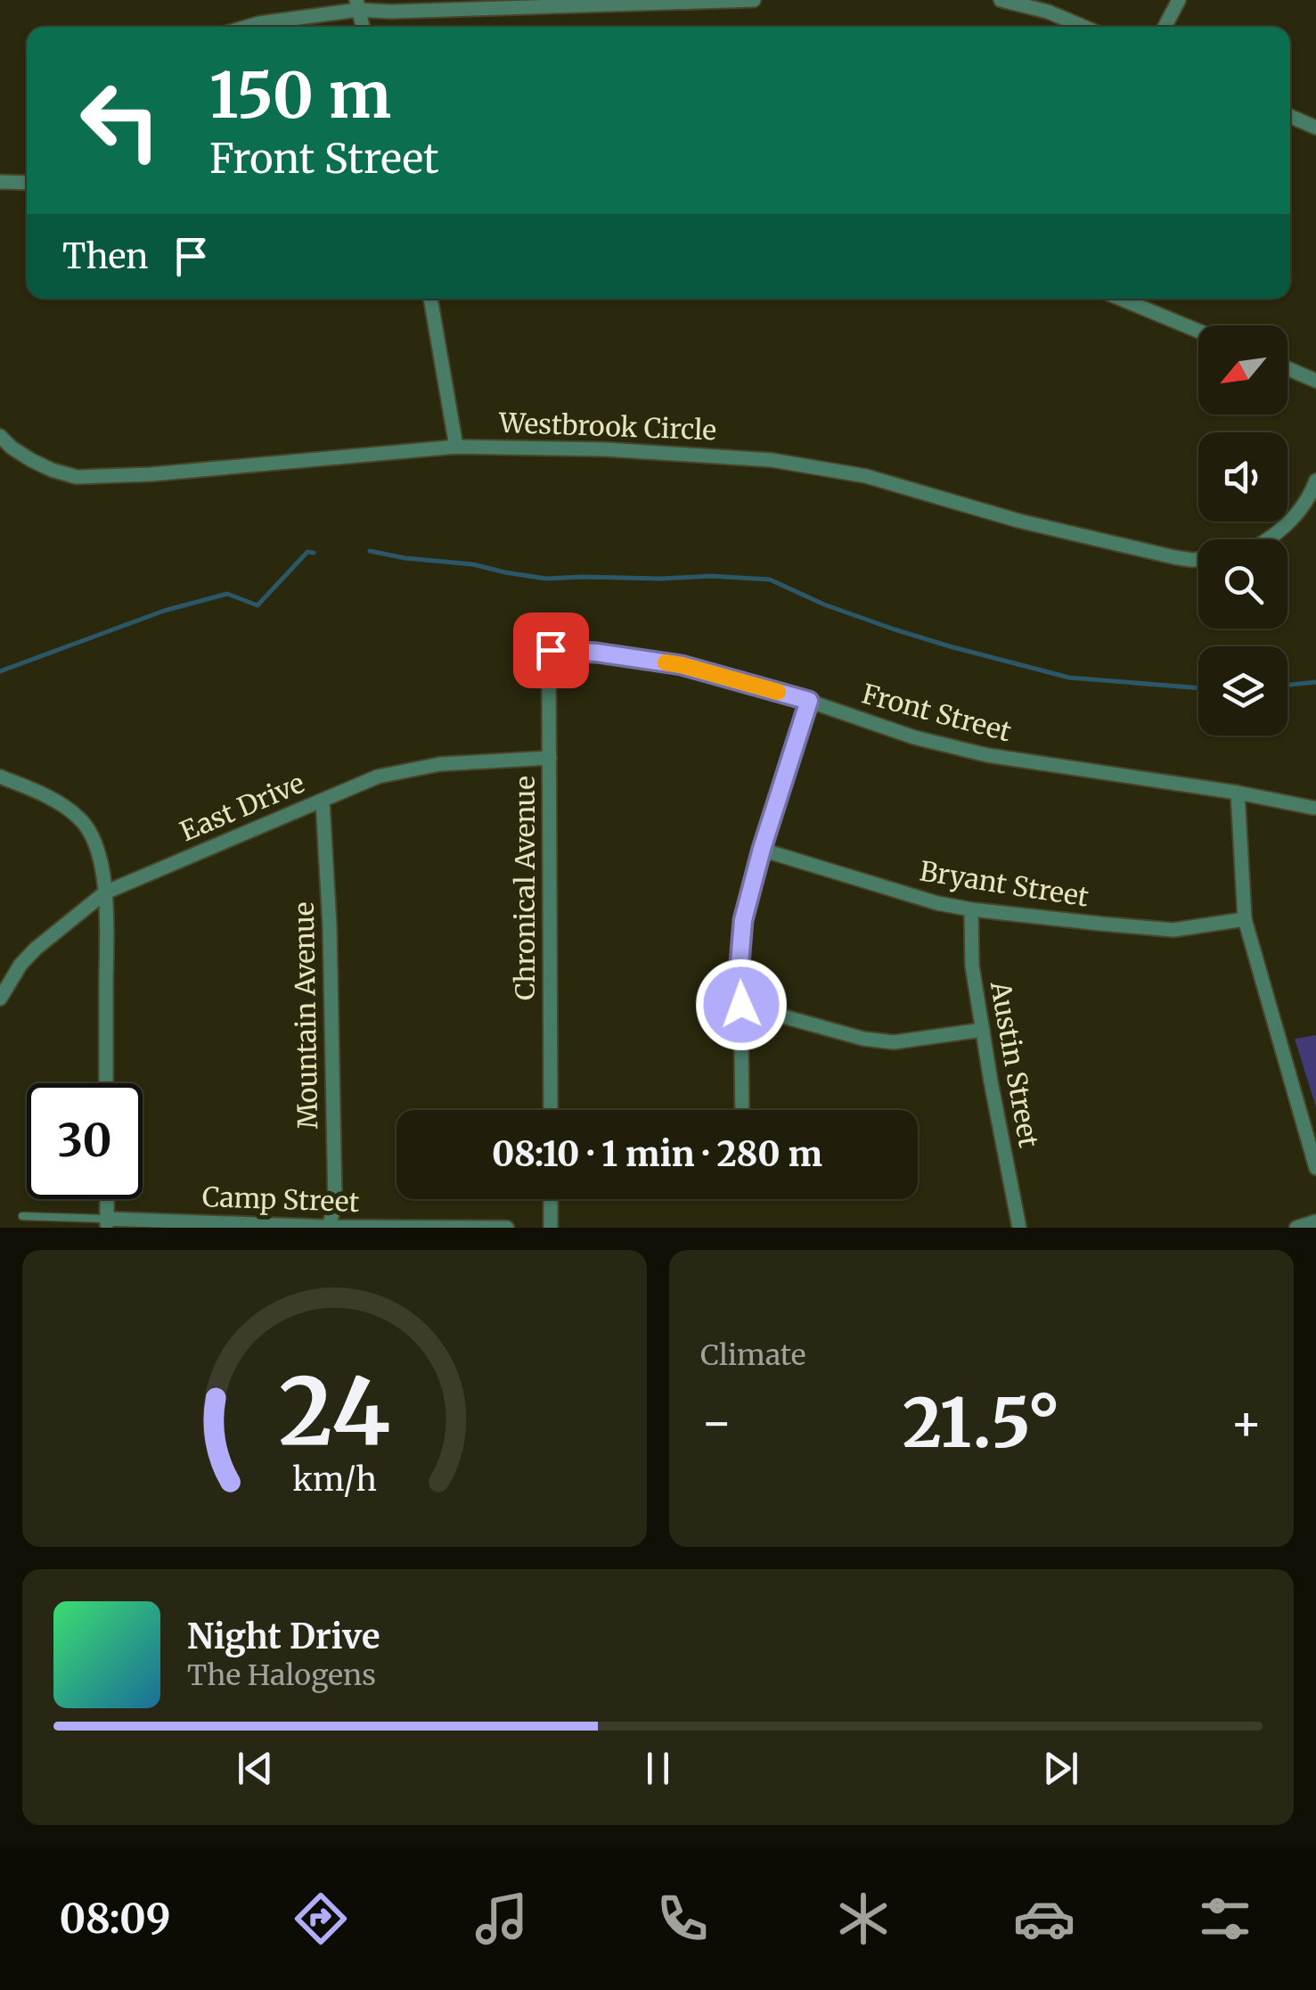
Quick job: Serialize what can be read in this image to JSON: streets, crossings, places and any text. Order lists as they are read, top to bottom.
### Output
{
  "streets": {
    "street": [
      "Westbrook Circle",
      "Front Street",
      "East Drive",
      "Bryant Street",
      "Chronical Avenue",
      "Mountain Avenue",
      "Austin Street",
      "Camp Street"
    ]
  },
  "crossings": [
    ["Front Street", "Chronical Avenue"],
    ["East Drive", "Chronical Avenue"],
    ["East Drive", "Mountain Avenue"],
    ["Bryant Street", "Austin Street"],
    ["Mountain Avenue", "Camp Street"]
  ],
  "north": "bottom left",
  "page": {
    "turn": ["150 m", "Front Street"],
    "then": "Then",
    "limit": "30",
    "trip": "08:10 · 1 min · 280 m",
    "tile": "Climate",
    "heat": ["−", "21.5°", "+"],
    "song": ["Night Drive", "The Halogens"],
    "tabs": "08:09",
    "gauge": ["24", "km/h"]
  }
}
